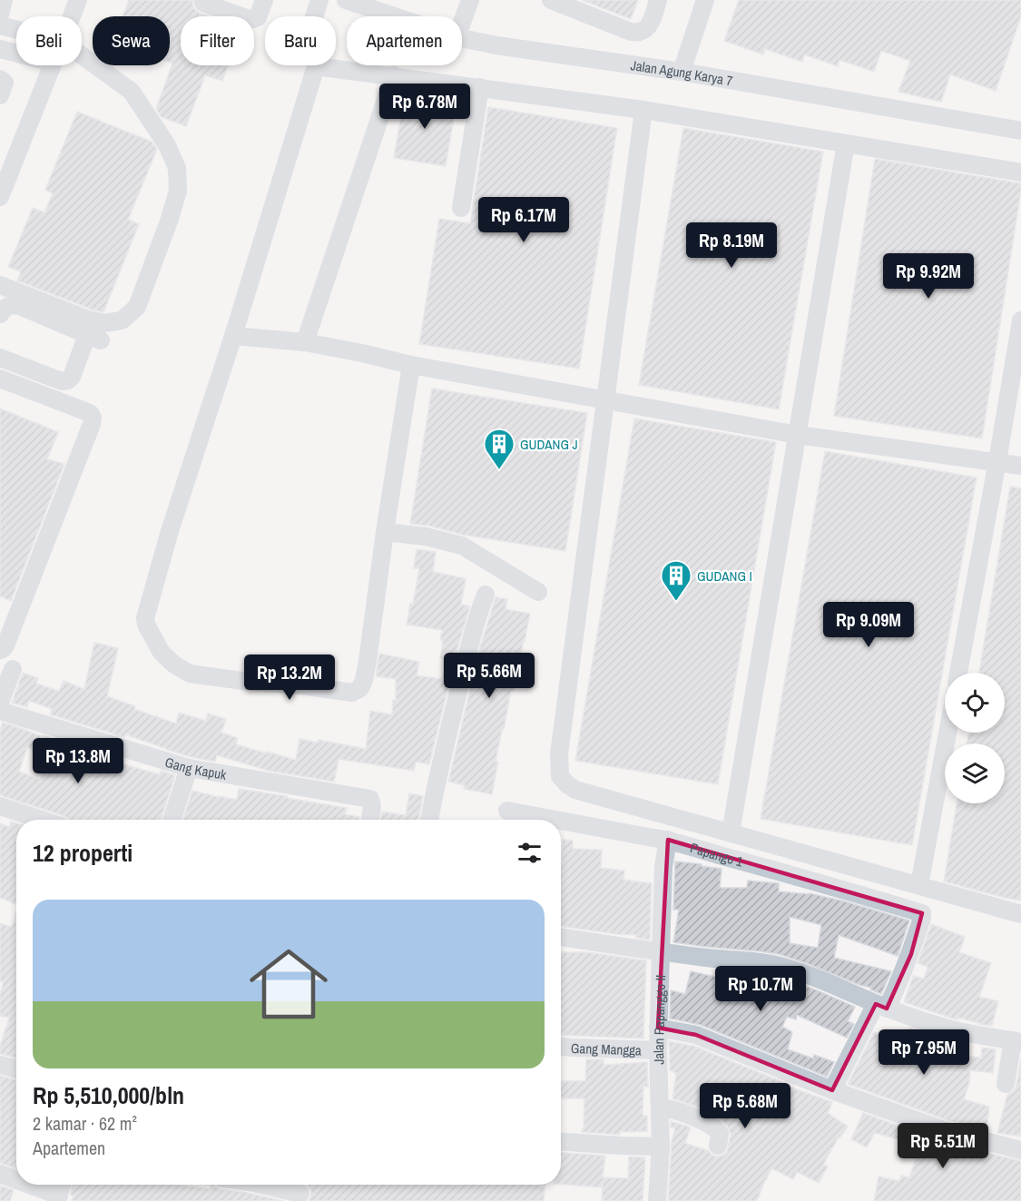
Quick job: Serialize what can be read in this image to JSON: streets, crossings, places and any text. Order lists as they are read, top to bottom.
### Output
{
  "streets": {
    "street": [
      "Jalan Agung Karya 7",
      "Gang Kapuk",
      "Papango 1",
      "Jalan Papanggo II",
      "Gang Mangga"
    ]
  },
  "crossings": [
    ["Papango 1", "Jalan Papanggo II"],
    ["Jalan Papanggo II", "Gang Mangga"]
  ],
  "places": {
    "building": ["GUDANG J", "GUDANG I"]
  },
  "page": {
    "chip": [
      "Beli",
      "Sewa",
      "Filter",
      "Baru",
      "Apartemen"
    ],
    "price": [
      "Rp 6.78M",
      "Rp 6.17M",
      "Rp 8.19M",
      "Rp 9.92M",
      "Rp 9.09M",
      "Rp 5.66M",
      "Rp 13.2M",
      "Rp 13.8M",
      "Rp 10.7M",
      "Rp 7.95M",
      "Rp 5.68M",
      "Rp 5.51M"
    ],
    "heading": "12 properti",
    "list": [
      {
        "name": "Rp 5,510,000/bln",
        "note": "2 kamar · 62 m² · Apartemen"
      }
    ]
  }
}
